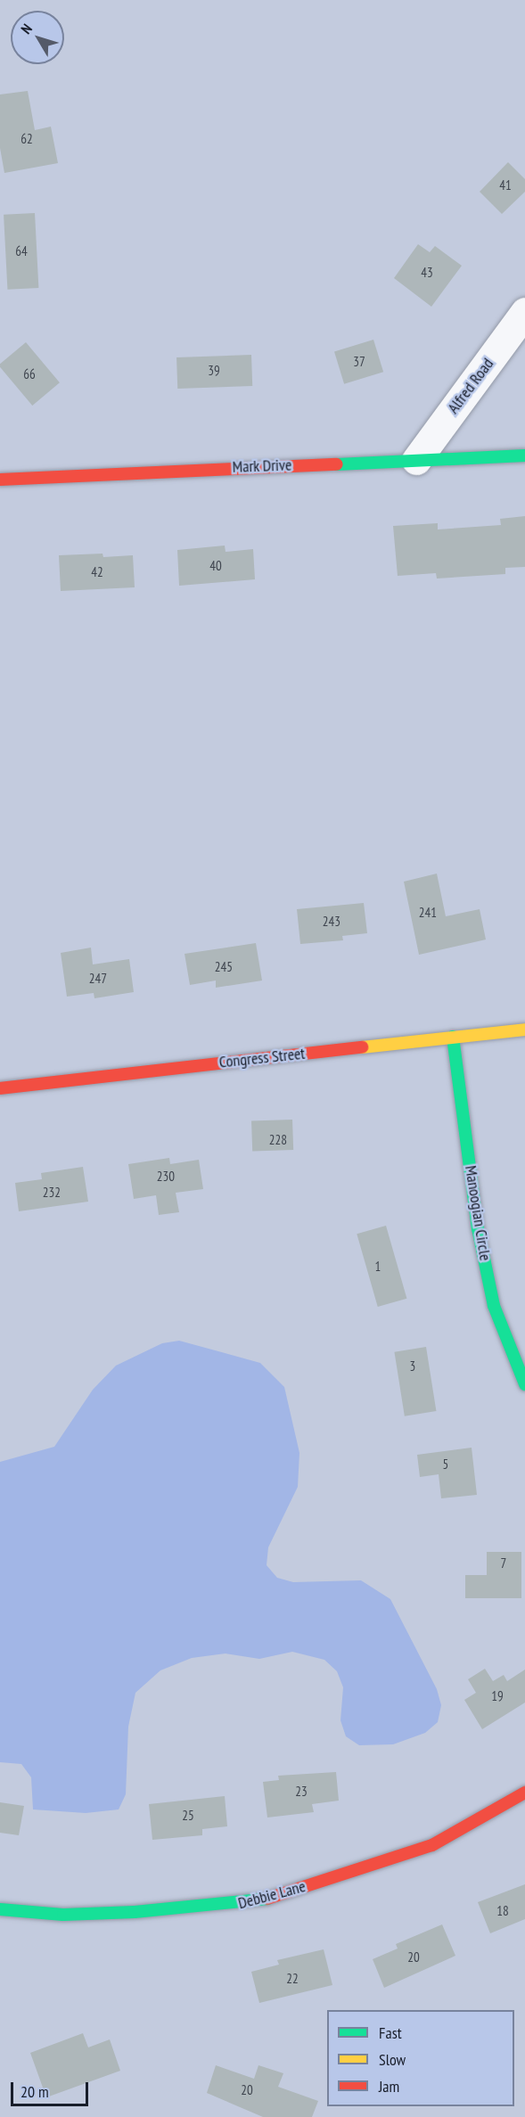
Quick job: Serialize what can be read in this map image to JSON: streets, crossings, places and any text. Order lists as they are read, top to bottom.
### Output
{
  "streets": {
    "street": [
      "Alfred Road",
      "Mark Drive",
      "Congress Street",
      "Manoogian Circle",
      "Debbie Lane"
    ]
  },
  "crossings": [
    ["Alfred Road", "Mark Drive"],
    ["Congress Street", "Manoogian Circle"]
  ],
  "house_numbers": [
    "62",
    "41",
    "64",
    "43",
    "37",
    "39",
    "66",
    "40",
    "42",
    "241",
    "243",
    "245",
    "247",
    "228",
    "230",
    "232",
    "1",
    "3",
    "5",
    "7",
    "19",
    "23",
    "25",
    "18",
    "20",
    "22",
    "20"
  ],
  "legend": ["Fast", "Slow", "Jam"],
  "scale_bar": "20 m",
  "north": "top left"
}
